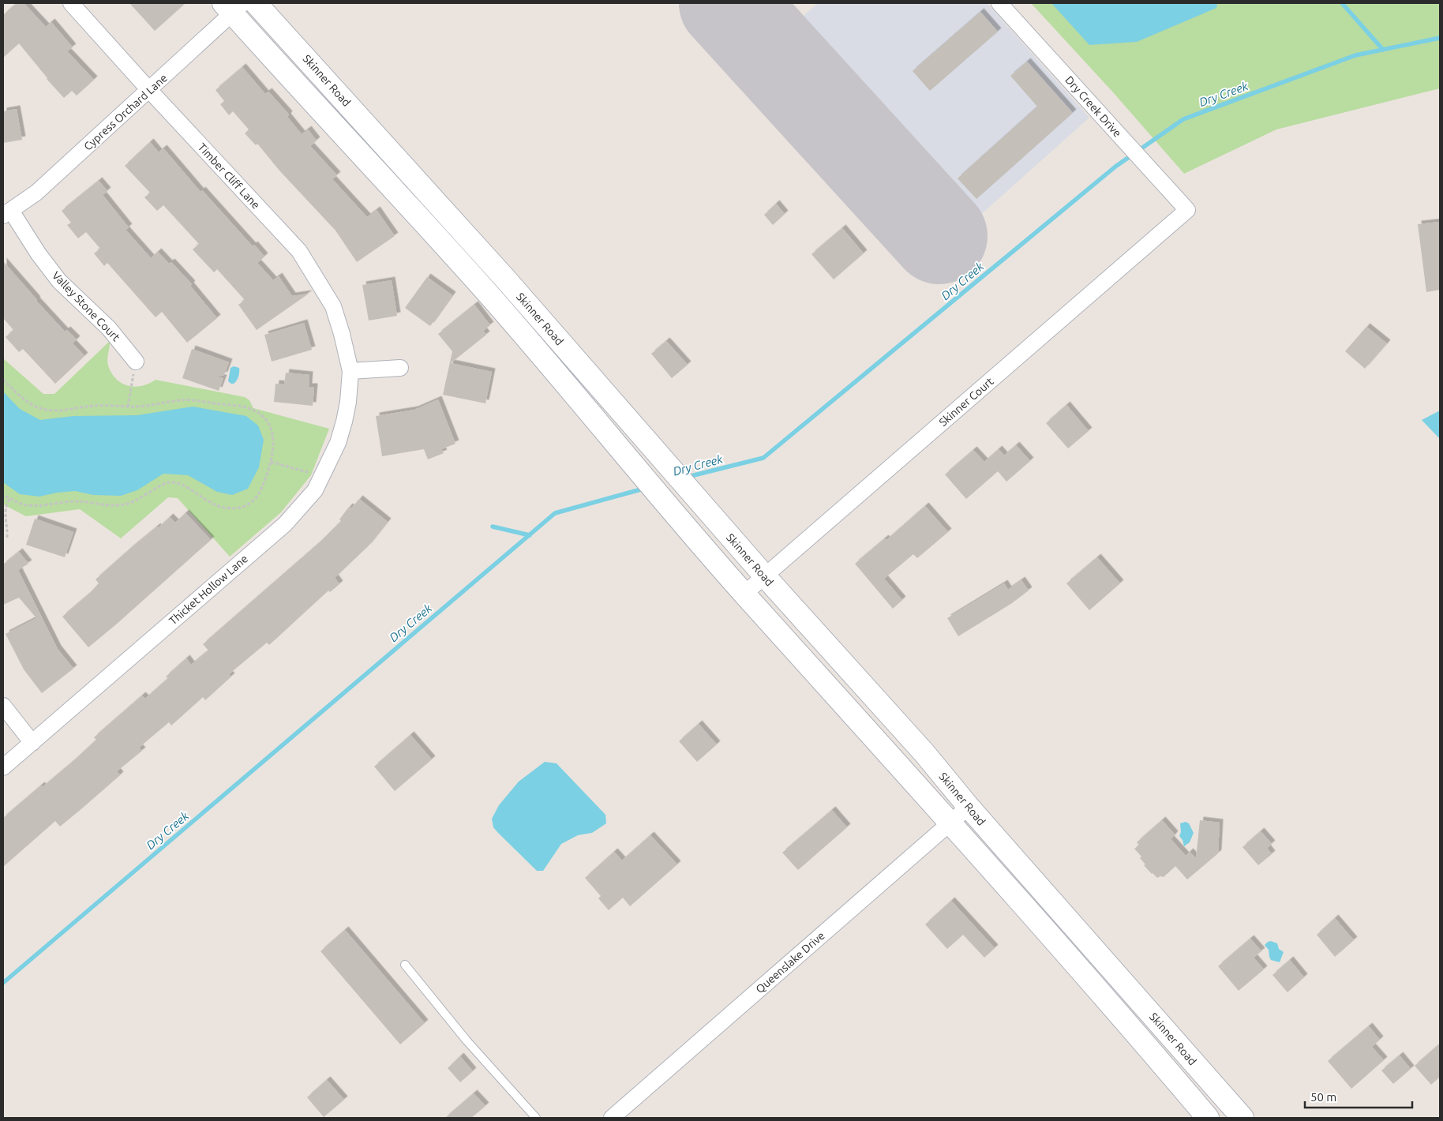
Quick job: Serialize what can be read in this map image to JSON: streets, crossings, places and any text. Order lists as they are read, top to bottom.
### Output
{
  "streets": {
    "street": [
      "Skinner Road",
      "Dry Creek Drive",
      "Cypress Orchard Lane",
      "Timber Cliff Lane",
      "Valley Stone Court",
      "Skinner Court",
      "Thicket Hollow Lane",
      "Queenslake Drive"
    ]
  },
  "crossings": [
    ["Skinner Road", "Cypress Orchard Lane"],
    ["Skinner Road", "Skinner Court"],
    ["Skinner Road", "Queenslake Drive"],
    ["Dry Creek Drive", "Skinner Court"],
    ["Cypress Orchard Lane", "Timber Cliff Lane"],
    ["Cypress Orchard Lane", "Valley Stone Court"],
    ["Timber Cliff Lane", "Thicket Hollow Lane"]
  ],
  "water": ["Dry Creek"],
  "scale_bar": "50 m"
}
